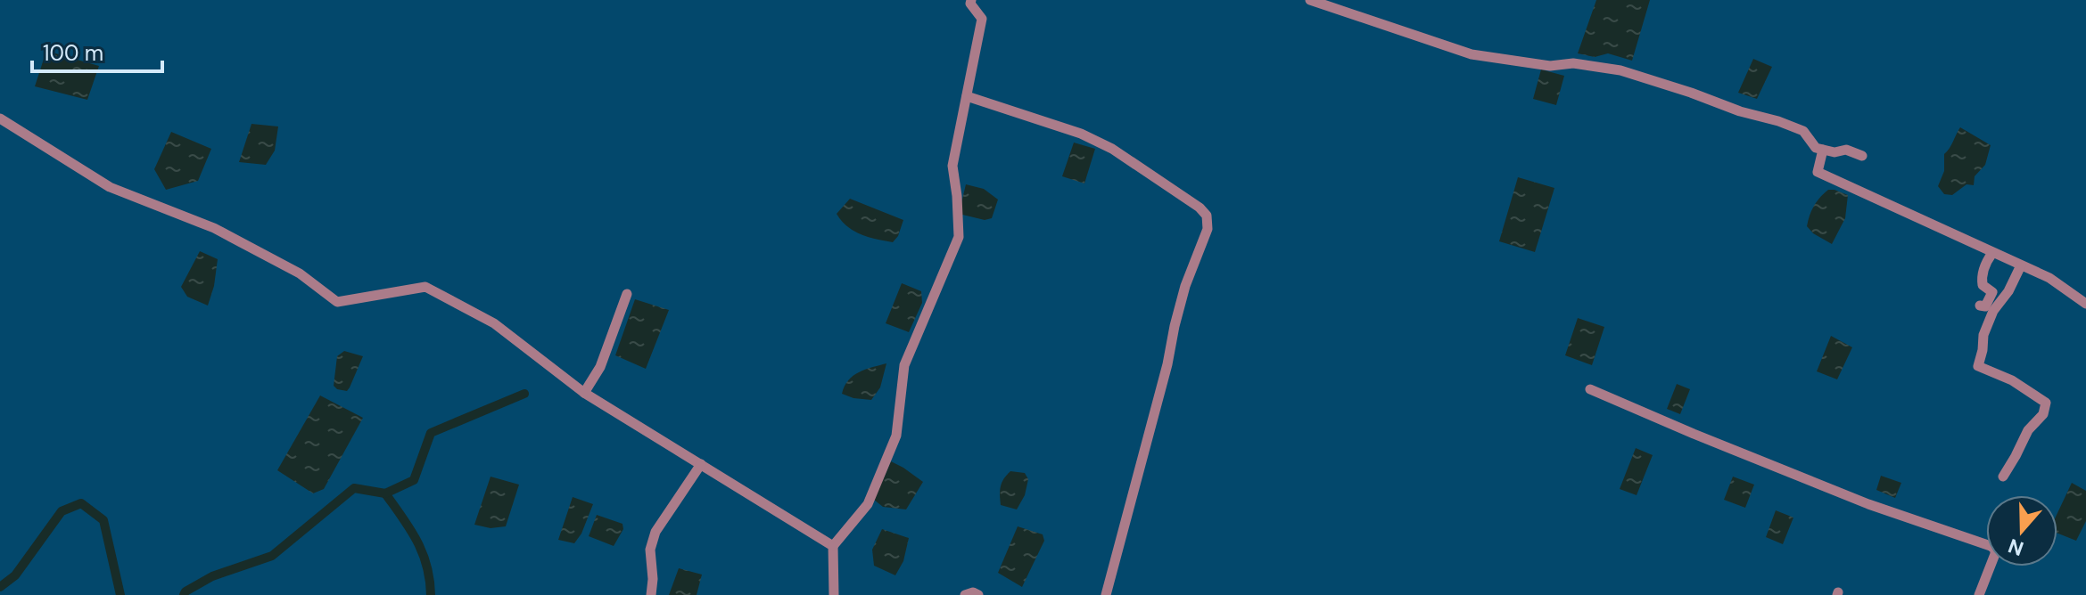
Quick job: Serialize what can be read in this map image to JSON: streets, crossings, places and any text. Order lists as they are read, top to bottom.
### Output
{
  "scale_bar": "100 m",
  "north": "bottom"
}
